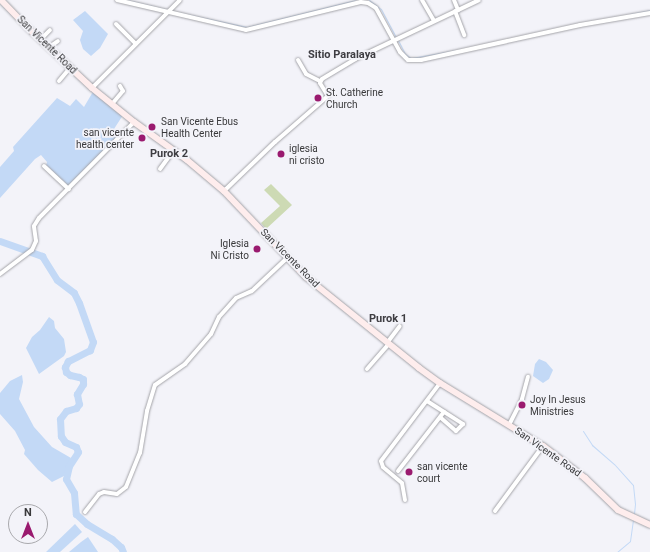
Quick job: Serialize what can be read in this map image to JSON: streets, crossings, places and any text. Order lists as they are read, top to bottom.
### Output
{
  "streets": {
    "street": ["San Vicente Road"]
  },
  "districts": ["Sitio Paralaya", "Purok 2", "Purok 1"],
  "places": [
    "St. Catherine Church",
    "San Vicente Ebus Health Center",
    "san vicente health center",
    "iglesia ni cristo",
    "Iglesia Ni Cristo",
    "Joy In Jesus Ministries",
    "san vicente court"
  ],
  "north": "top"
}
